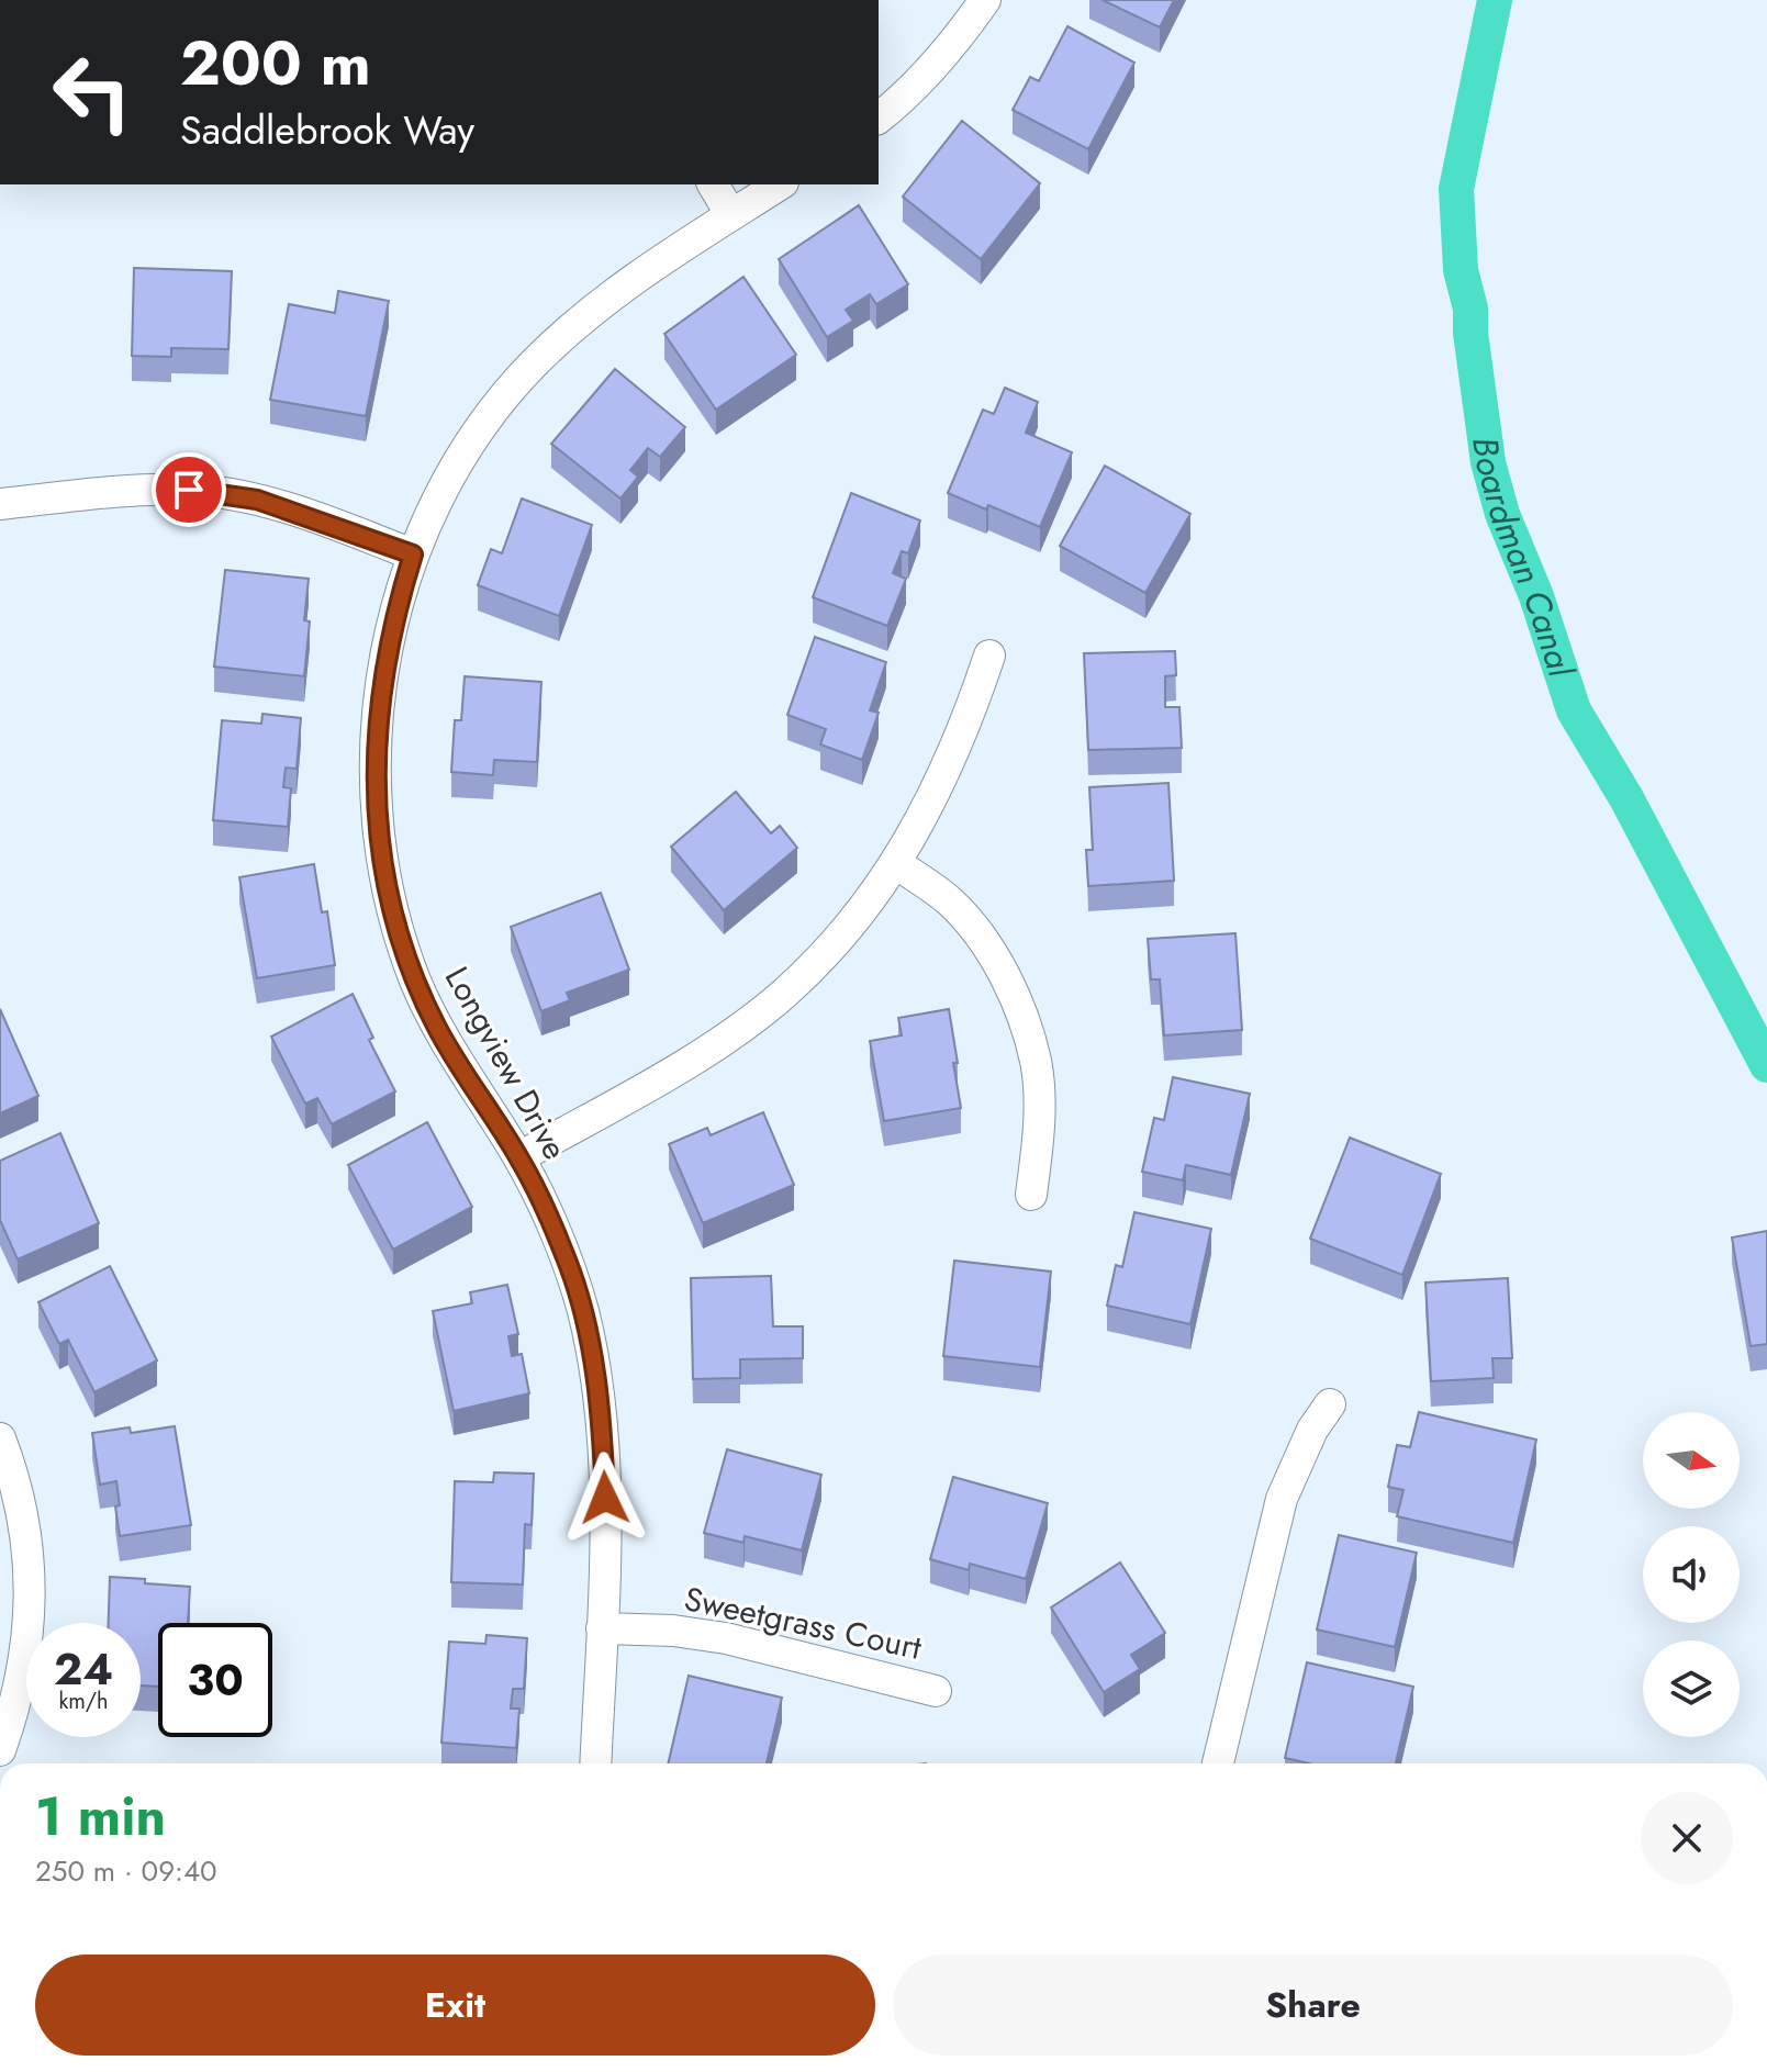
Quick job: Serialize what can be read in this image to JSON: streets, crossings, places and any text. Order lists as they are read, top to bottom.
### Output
{
  "streets": {
    "street": ["Longview Drive", "Sweetgrass Court"]
  },
  "crossings": [
    ["Longview Drive", "Sweetgrass Court"]
  ],
  "water": ["Boardman Canal"],
  "north": "right",
  "page": {
    "turn": ["200 m", "Saddlebrook Way"],
    "speed": "24 km/h",
    "limit": "30",
    "heading": ["1 min", "250 m · 09:40"],
    "buttons": ["Exit", "Share"]
  }
}
